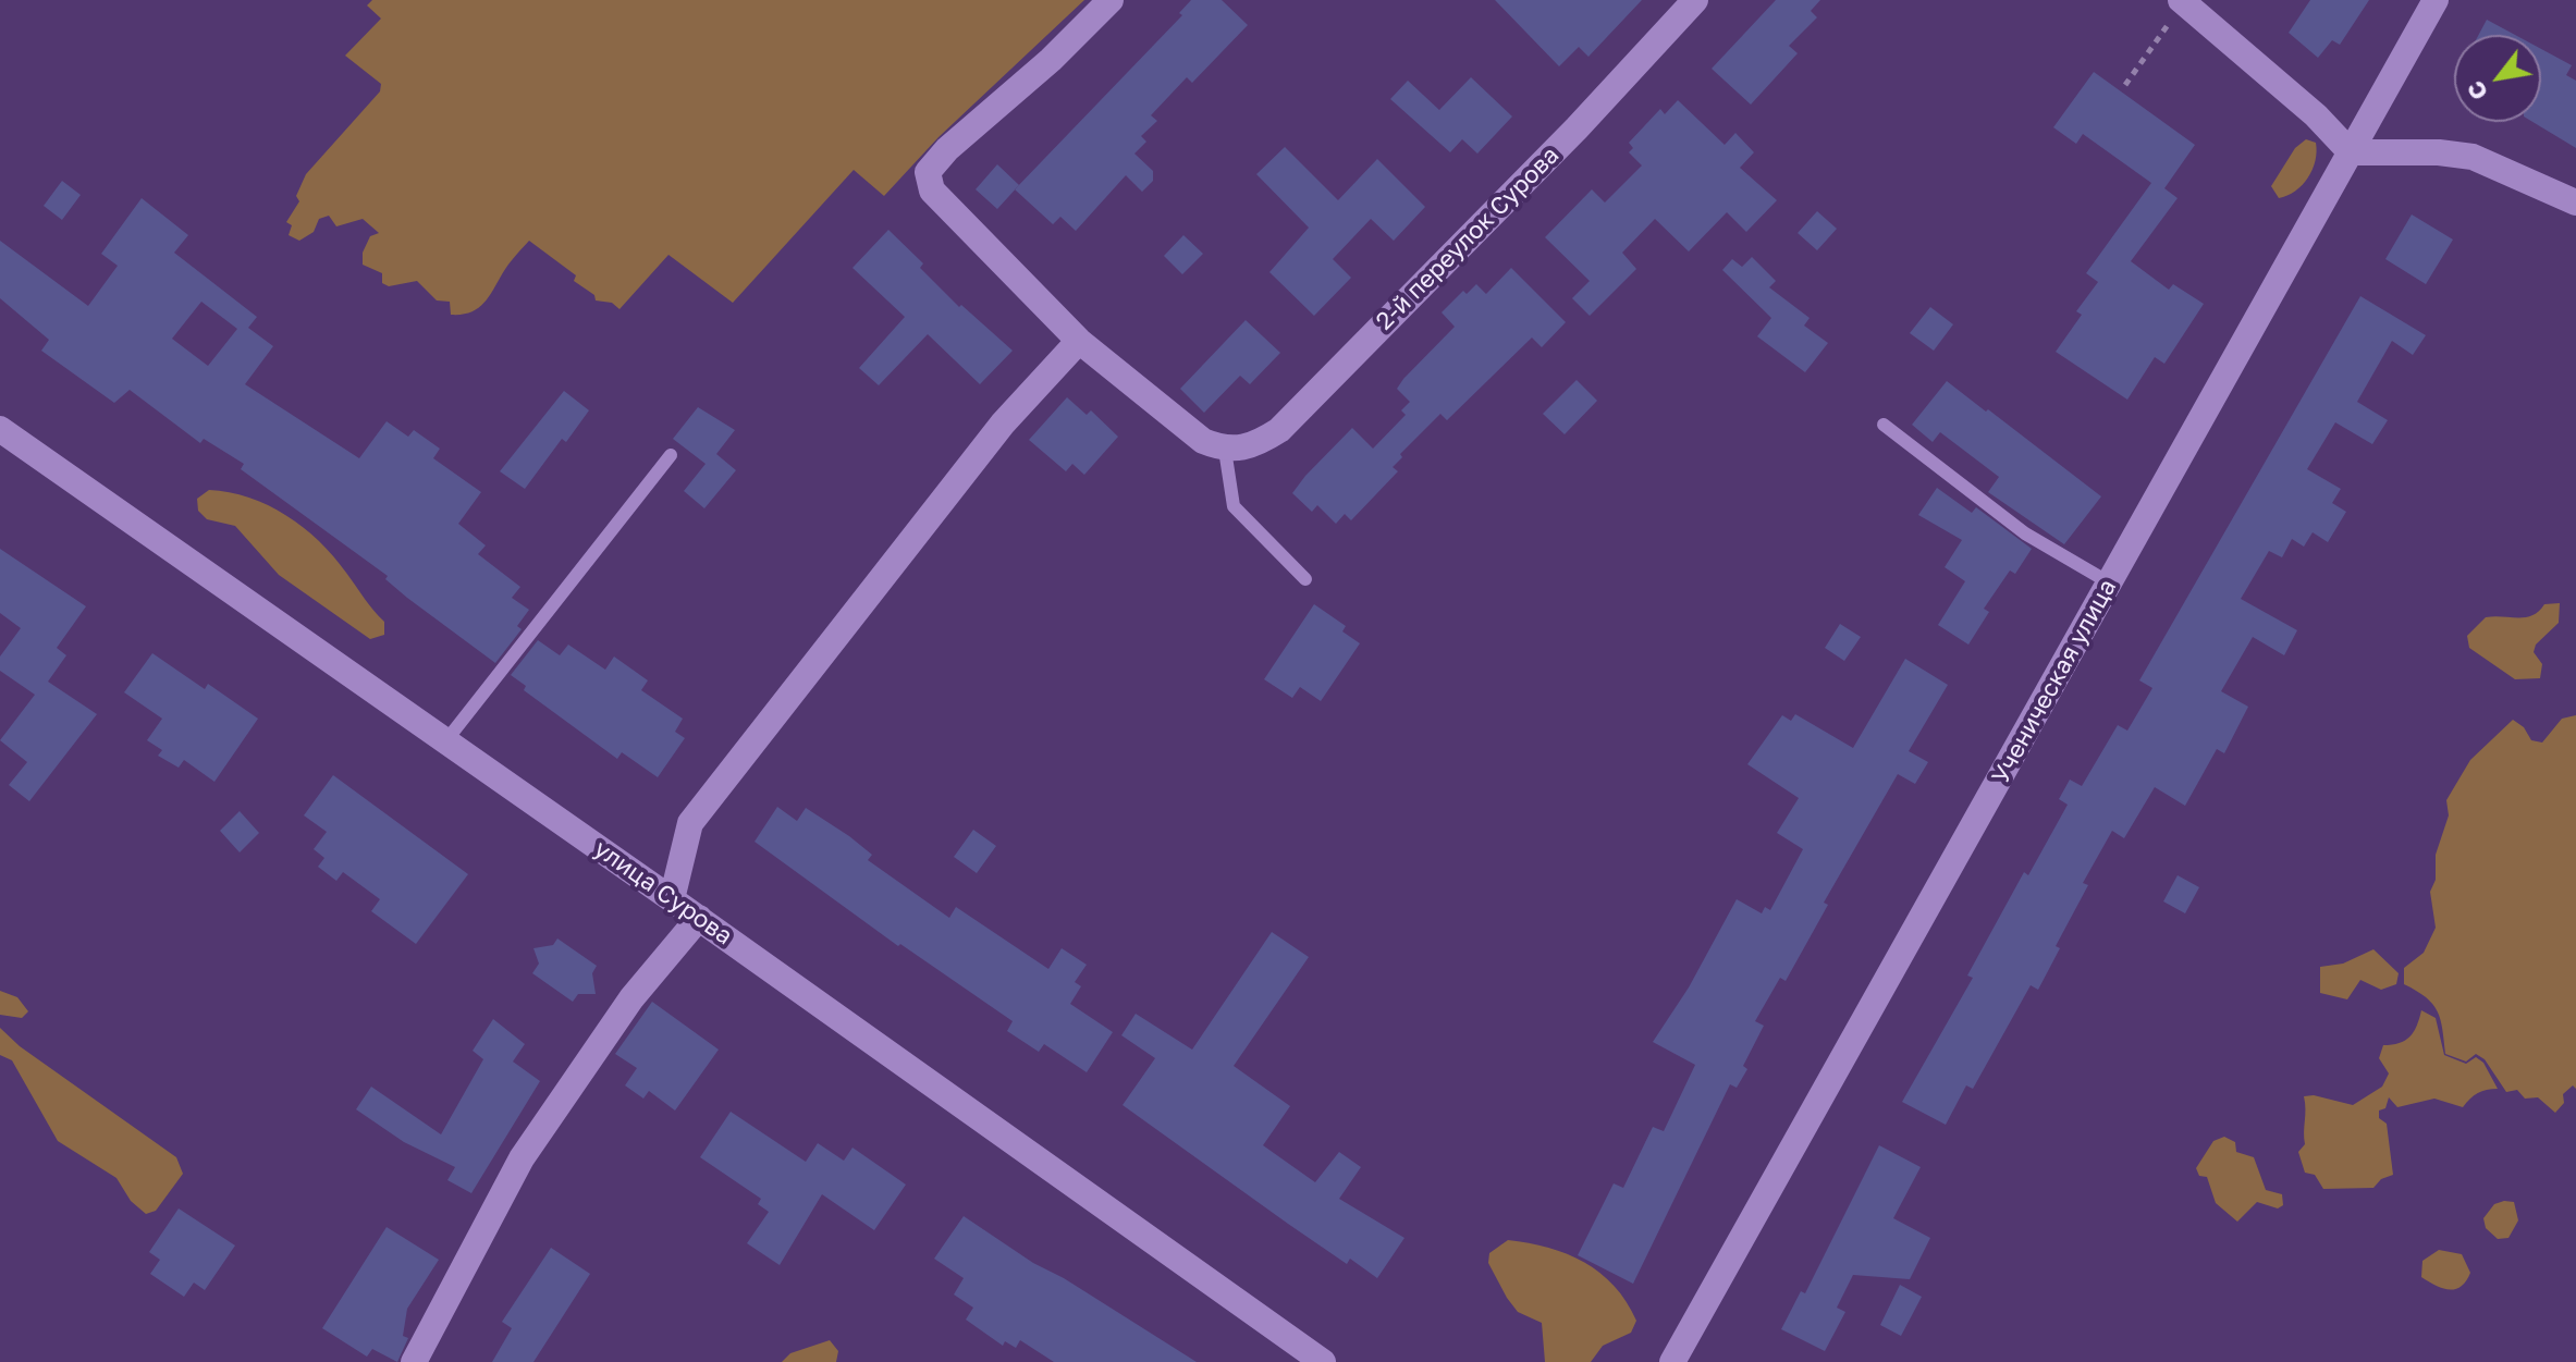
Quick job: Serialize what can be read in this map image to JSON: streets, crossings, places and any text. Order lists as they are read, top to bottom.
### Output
{
  "streets": {
    "street": ["2-й переулок Сурова", "Ученическая улица", "улица Сурова"]
  },
  "north": "bottom left"
}
